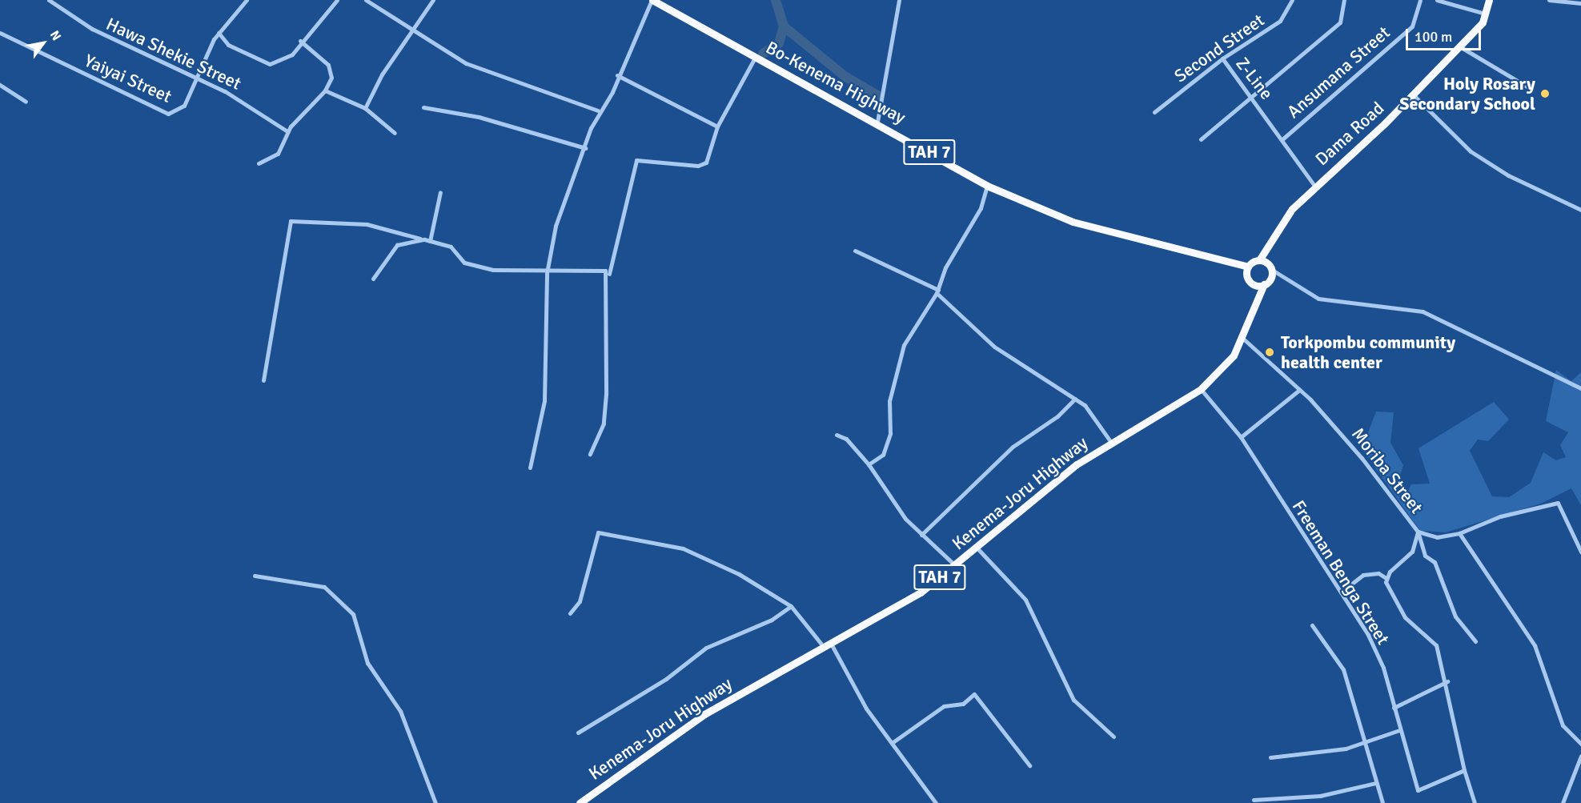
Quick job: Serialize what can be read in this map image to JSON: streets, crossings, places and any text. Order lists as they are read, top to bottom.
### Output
{
  "streets": {
    "highway": [
      "Bo-Kenema Highway",
      "Dama Road",
      "TAH 7",
      "Kenema-Joru Highway"
    ],
    "street": [
      "Second Street",
      "Hawa Shekie Street",
      "Ansumana Street",
      "Yaiyai Street",
      "Z-Line",
      "Moriba Street",
      "Freeman Benga Street"
    ]
  },
  "crossings": [
    ["Second Street", "Z-Line"],
    ["Hawa Shekie Street", "Yaiyai Street"],
    ["Ansumana Street", "Z-Line"],
    ["Z-Line", "Dama Road"],
    ["Moriba Street", "Kenema-Joru Highway"],
    ["Kenema-Joru Highway", "Freeman Benga Street"]
  ],
  "places": ["Holy Rosary Secondary School", "Torkpombu community health center"],
  "scale_bar": "100 m",
  "north": "top right"
}
